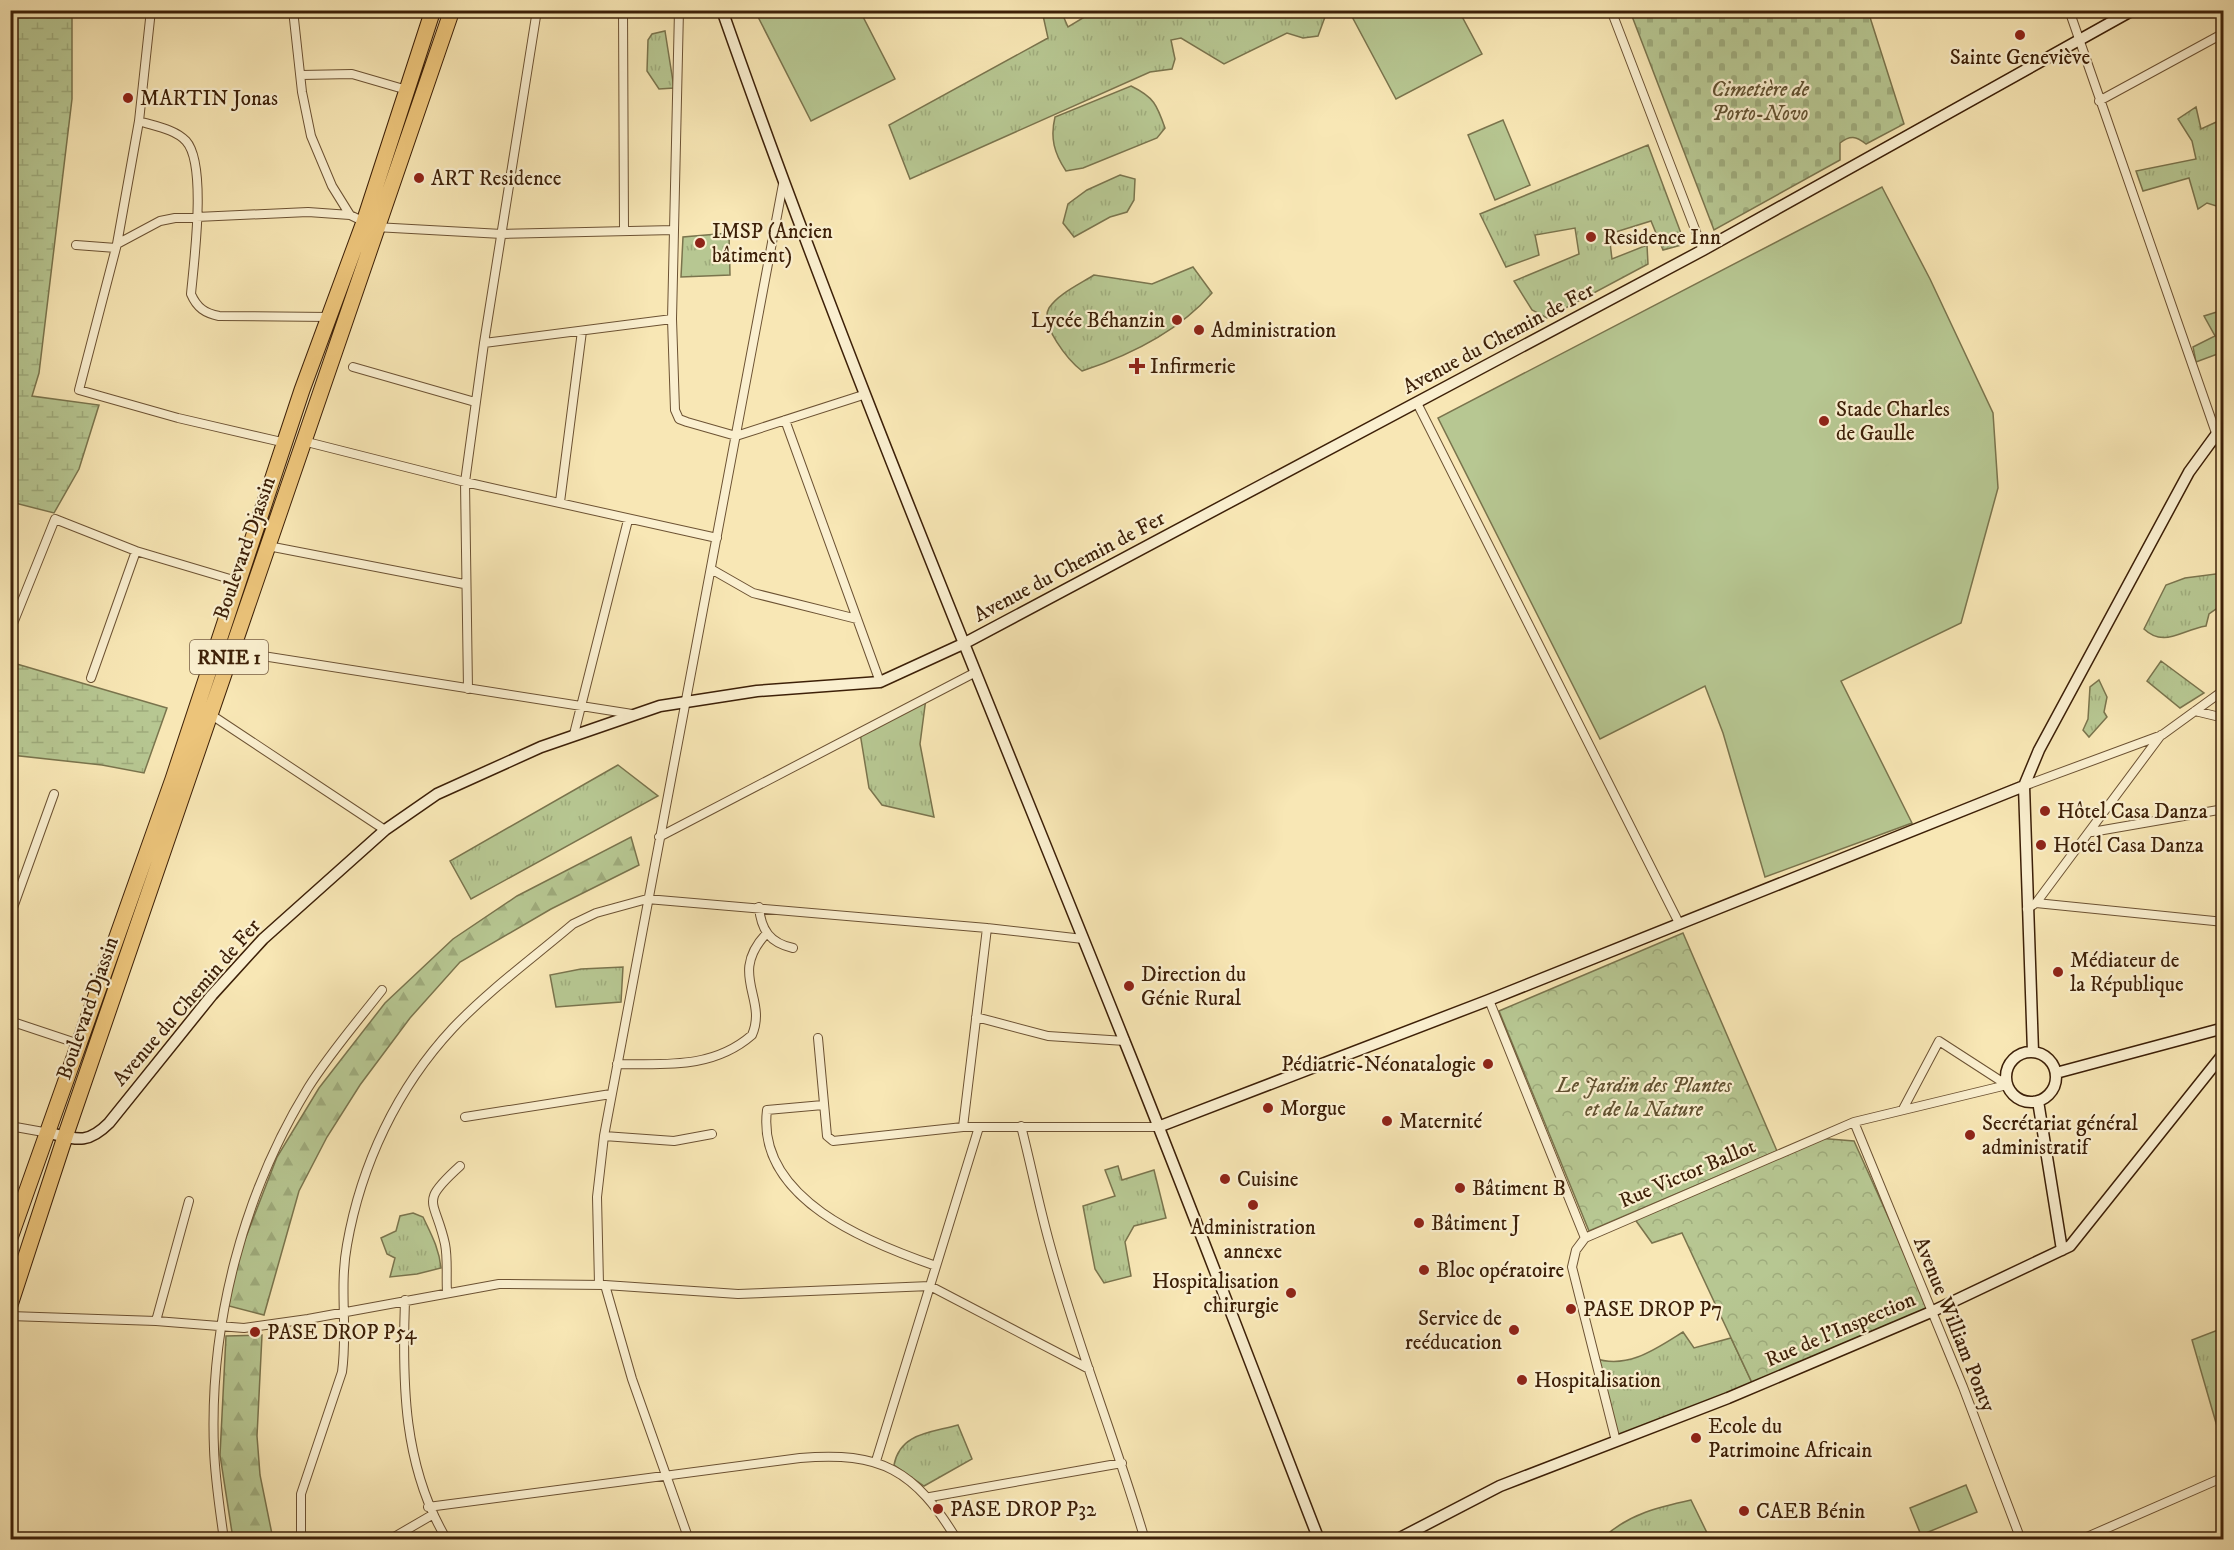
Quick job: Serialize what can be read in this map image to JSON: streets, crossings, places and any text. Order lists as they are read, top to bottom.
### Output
{
  "streets": {
    "highway": ["Boulevard Djassin", "RNIE 1"],
    "street": [
      "Avenue du Chemin de Fer",
      "Rue Victor Ballot",
      "Avenue William Ponty",
      "Rue de l'Inspection"
    ]
  },
  "crossings": [
    ["Avenue du Chemin de Fer", "Boulevard Djassin"],
    ["Rue Victor Ballot", "Avenue William Ponty"],
    ["Avenue William Ponty", "Rue de l'Inspection"]
  ],
  "parks": ["Cimetière de Porto-Novo", "Le Jardin des Plantes et de la Nature"],
  "places": {
    "other": [
      "Sainte Geneviève",
      "MARTIN Jonas",
      "ART Residence",
      "Residence Inn",
      "IMSP (Ancien bâtiment)",
      "Lycée Béhanzin",
      "Administration",
      "Stade Charles de Gaulle",
      "Hôtel Casa Danza",
      "Hotel Casa Danza",
      "Médiateur de la République",
      "Direction du Génie Rural",
      "Pédiatrie-Néonatalogie",
      "Morgue",
      "Maternité",
      "Secrétariat général administratif",
      "Cuisine",
      "Bâtiment B",
      "Administration annexe",
      "Bâtiment J",
      "Bloc opératoire",
      "Hospitalisation chirurgie",
      "PASE DROP P7",
      "Service de reéducation",
      "PASE DROP P54",
      "Hospitalisation",
      "Ecole du Patrimoine Africain",
      "PASE DROP P32",
      "CAEB Bénin"
    ],
    "health": ["Infirmerie"]
  }
}
